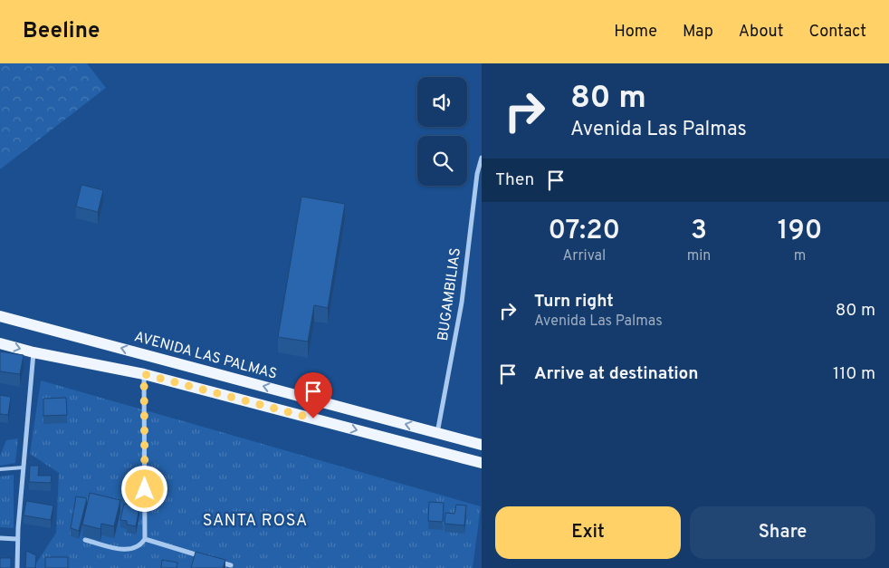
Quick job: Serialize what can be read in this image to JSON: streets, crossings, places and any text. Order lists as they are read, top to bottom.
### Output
{
  "streets": {
    "main road": ["AVENIDA LAS PALMAS"],
    "street": ["BUGAMBILIAS"]
  },
  "crossings": [
    ["BUGAMBILIAS", "AVENIDA LAS PALMAS"]
  ],
  "districts": ["SANTA ROSA"],
  "page": {
    "header": "Beeline",
    "nav": [
      "Home",
      "Map",
      "About",
      "Contact"
    ],
    "turn": ["80 m", "Avenida Las Palmas"],
    "then": "Then",
    "eta": [
      "07:20",
      "Arrival",
      "3",
      "min",
      "190",
      "m"
    ],
    "list": [
      {
        "name": "Turn right",
        "note": "Avenida Las Palmas",
        "value": "80 m"
      },
      {
        "name": "Arrive at destination",
        "value": "110 m"
      }
    ],
    "buttons": ["Exit", "Share"]
  }
}
